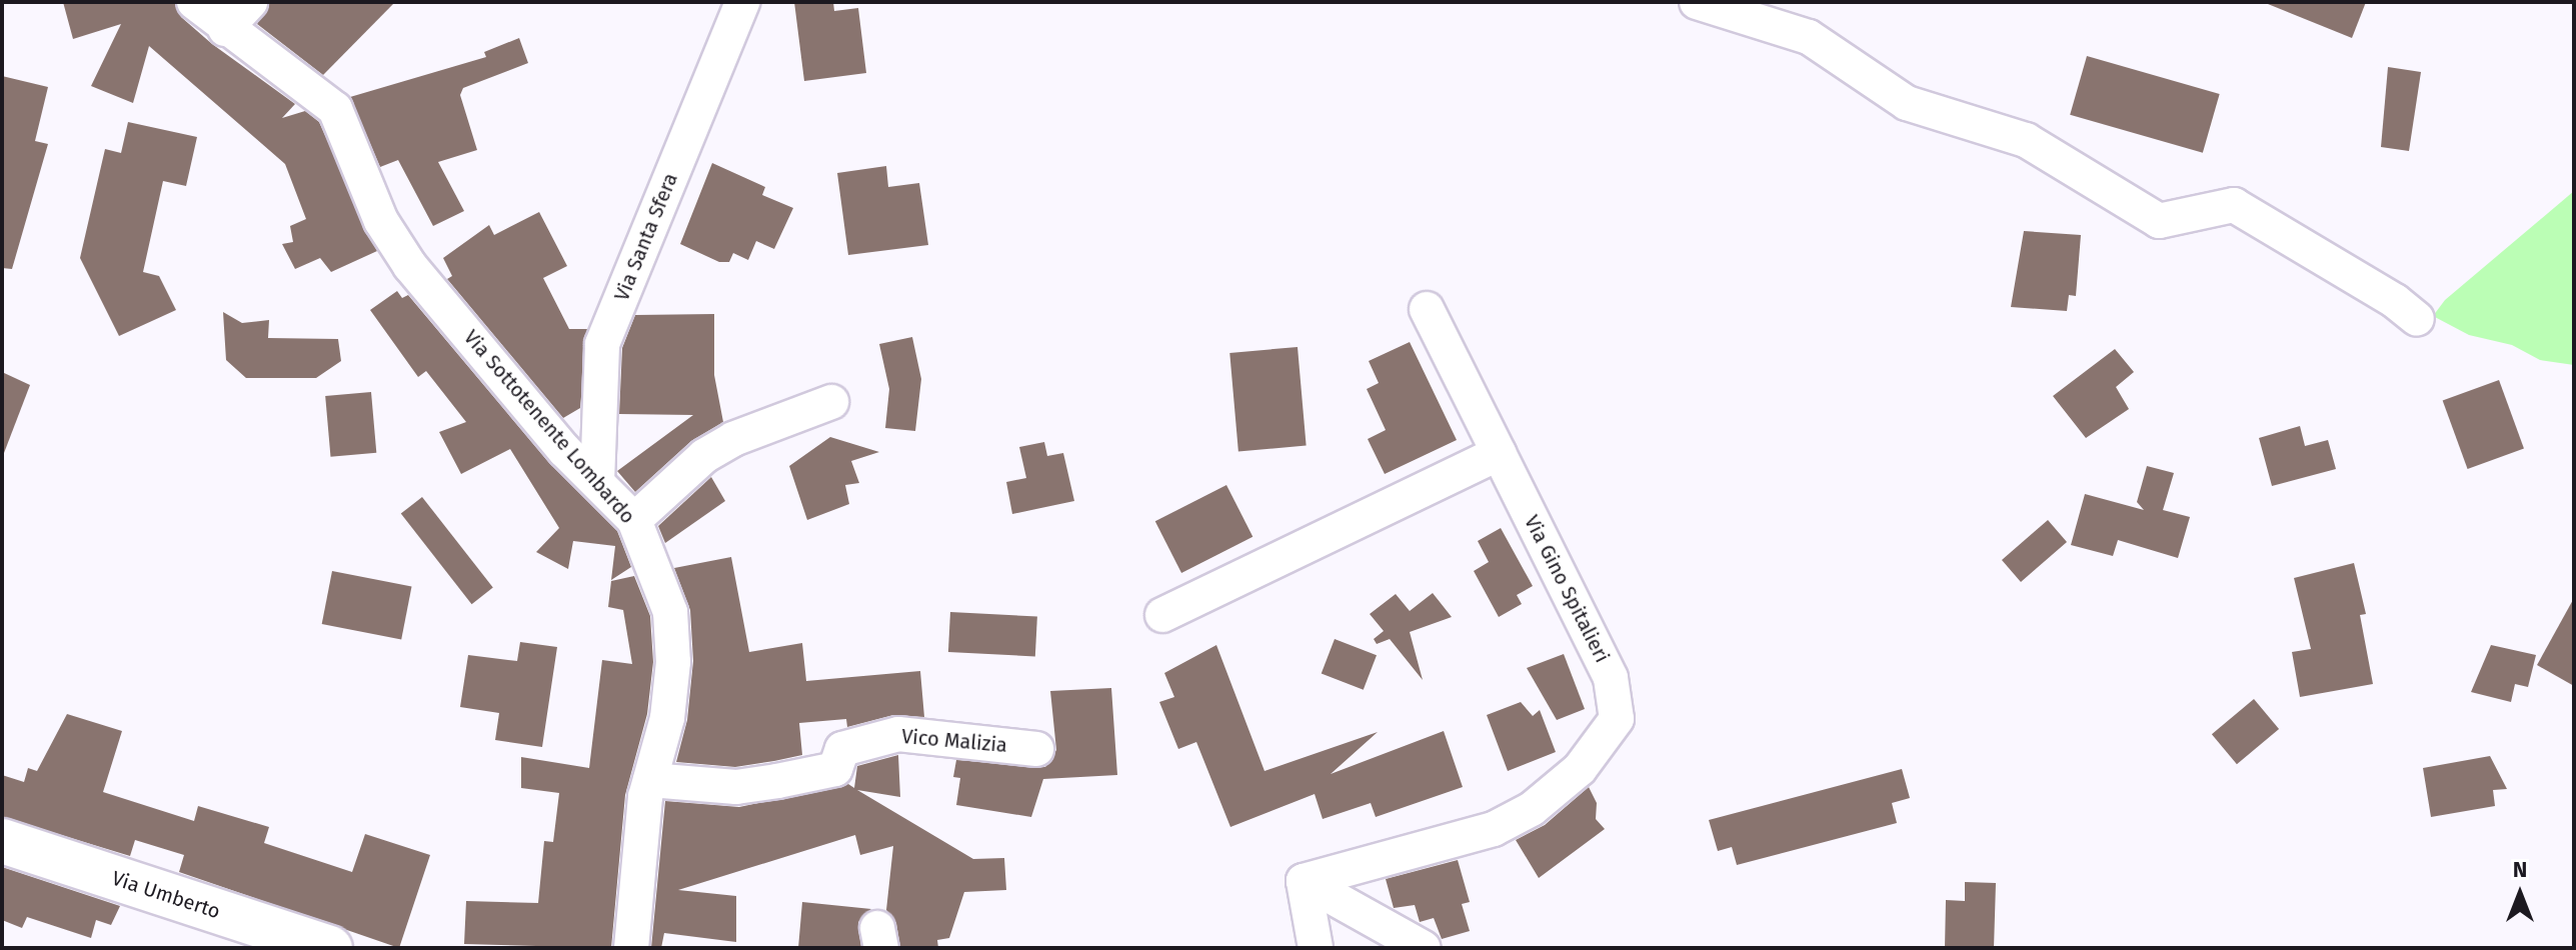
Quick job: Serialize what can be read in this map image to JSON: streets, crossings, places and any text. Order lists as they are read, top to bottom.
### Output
{
  "streets": {
    "main road": ["Via Umberto"],
    "street": [
      "Via Santa Sfera",
      "Via Sottotenente Lombardo",
      "Via Gino Spitalieri",
      "Vico Malizia"
    ]
  },
  "crossings": [
    ["Via Santa Sfera", "Via Sottotenente Lombardo"],
    ["Via Sottotenente Lombardo", "Vico Malizia"]
  ],
  "north": "top"
}
